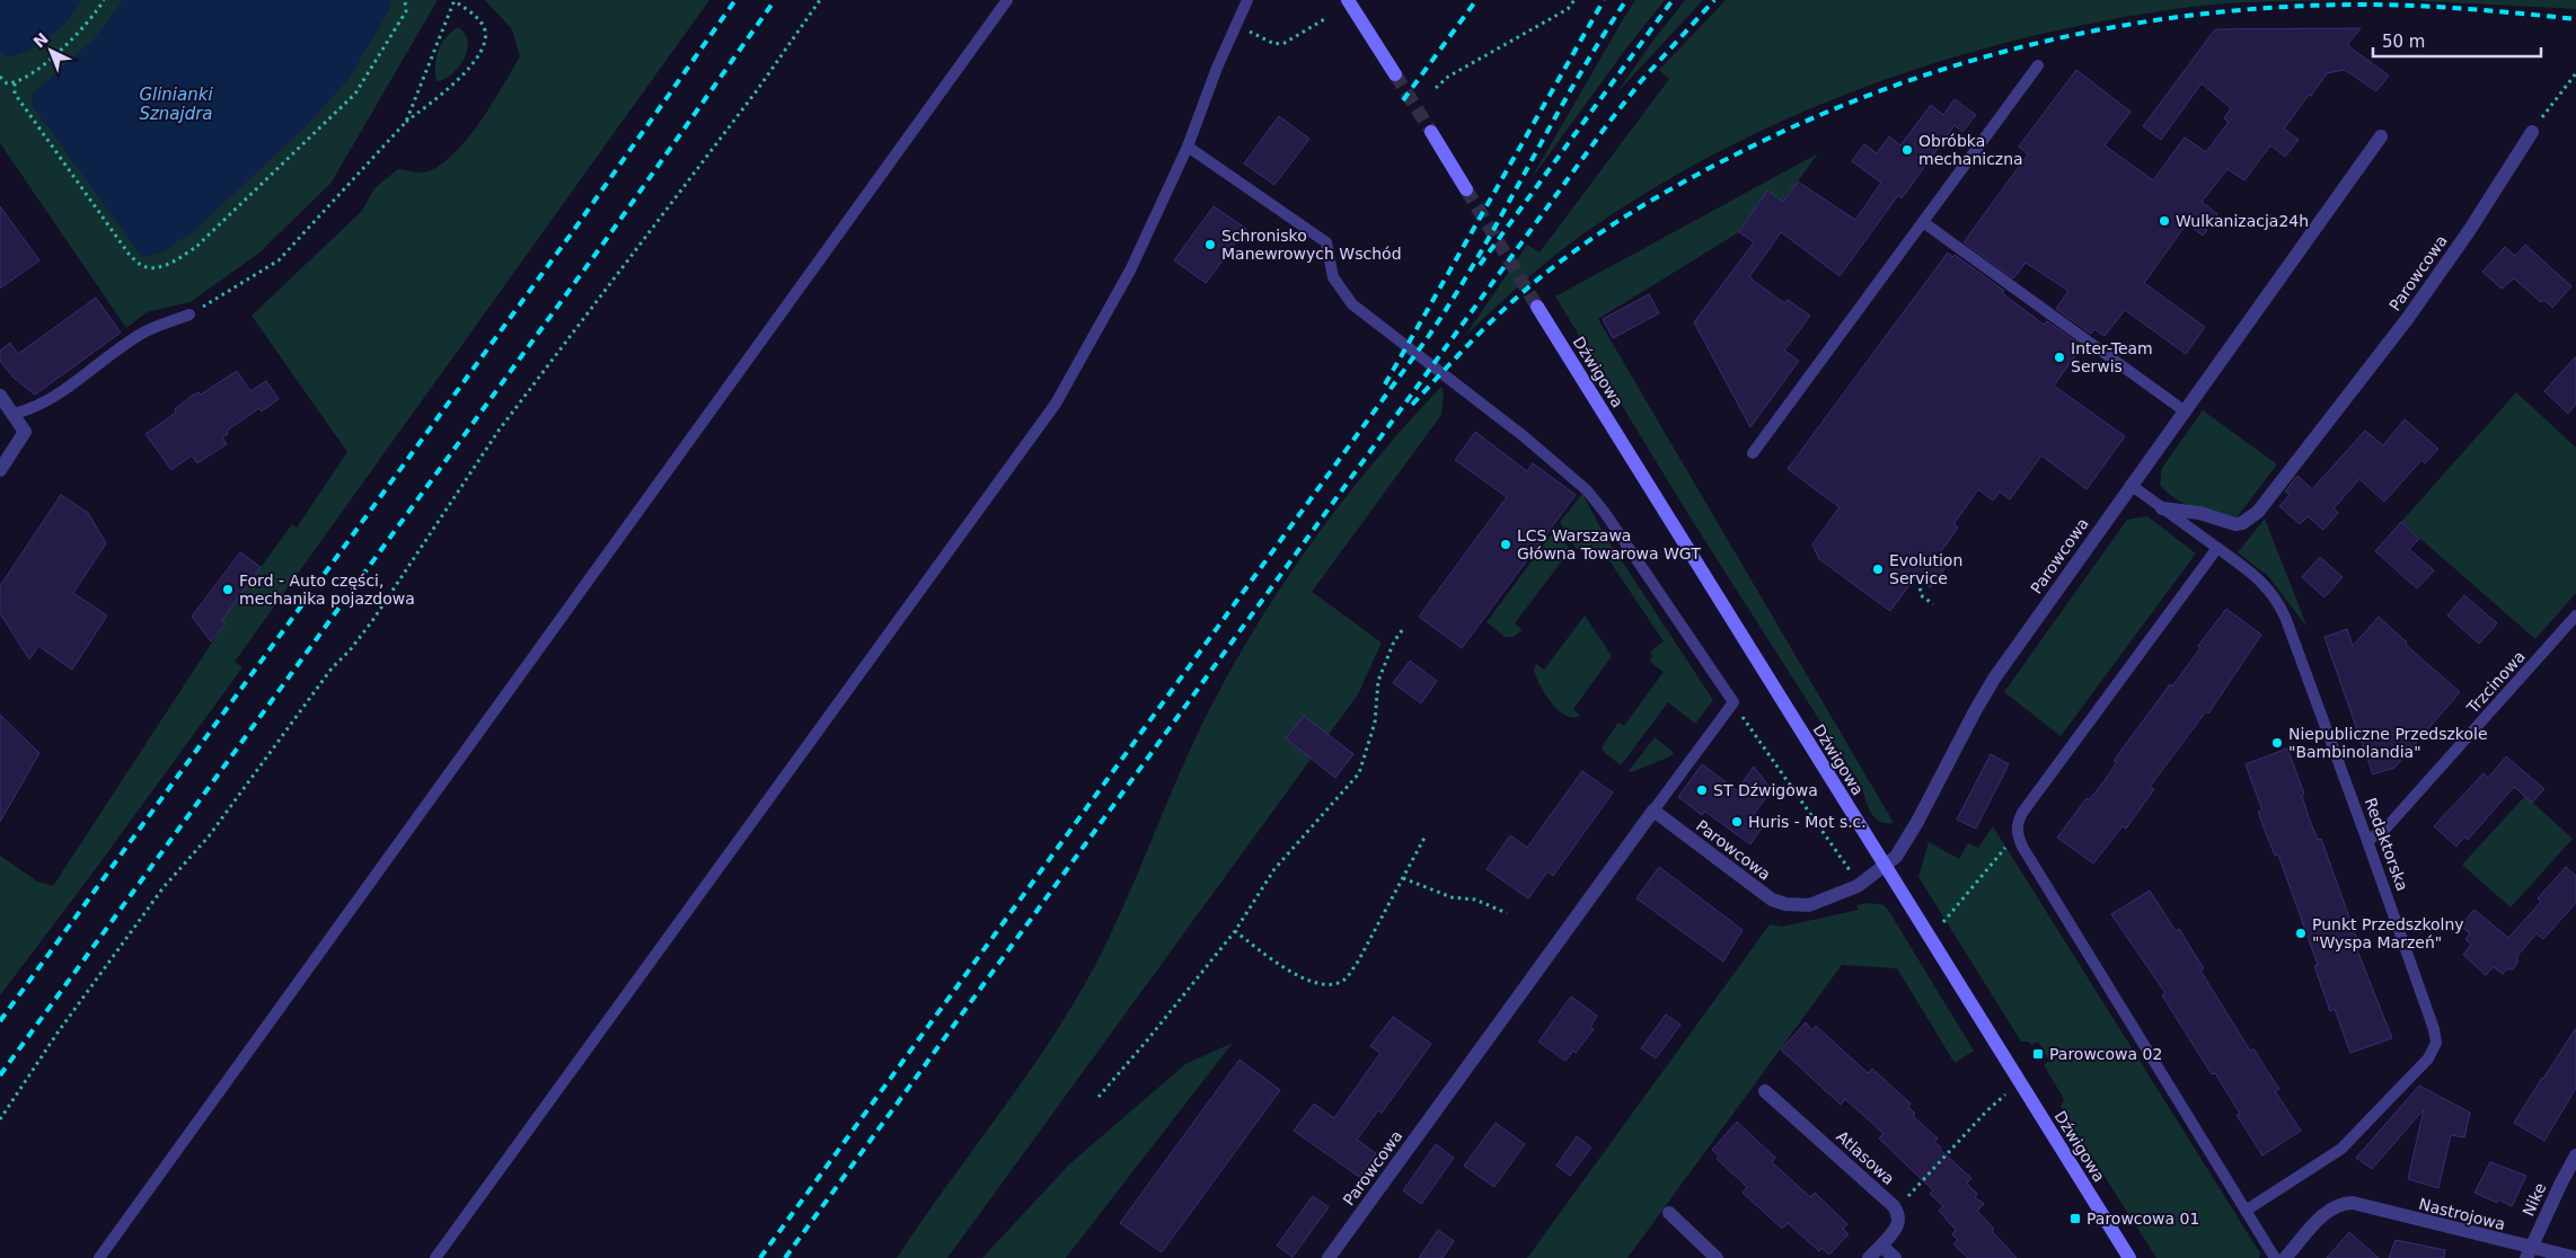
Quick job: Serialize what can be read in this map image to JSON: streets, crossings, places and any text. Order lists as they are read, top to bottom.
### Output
{
  "streets": {
    "main road": ["Dźwigowa"],
    "street": [
      "Parowcowa",
      "Atlasowa",
      "Nike",
      "Nastrojowa"
    ],
    "lane": ["Trzcinowa", "Redaktorska"]
  },
  "crossings": [
    ["Parowcowa", "Dźwigowa"],
    ["Parowcowa", "Redaktorska"],
    ["Trzcinowa", "Redaktorska"],
    ["Nike", "Nastrojowa"]
  ],
  "water": ["Glinianki Sznajdra"],
  "places": {
    "other": [
      "Obróbka mechaniczna",
      "Wulkanizacja24h",
      "Schronisko Manewrowych Wschód",
      "Inter-Team Serwis",
      "LCS Warszawa Główna Towarowa WGT",
      "Evolution Service",
      "Ford - Auto części, mechanika pojazdowa",
      "Niepubliczne Przedszkole \"Bambinolandia\"",
      "ST Dźwigowa",
      "Huris - Mot s.c.",
      "Punkt Przedszkolny \"Wyspa Marzeń\""
    ],
    "transit": ["Parowcowa 02", "Parowcowa 01"]
  },
  "scale_bar": "50 m",
  "north": "top left"
}
